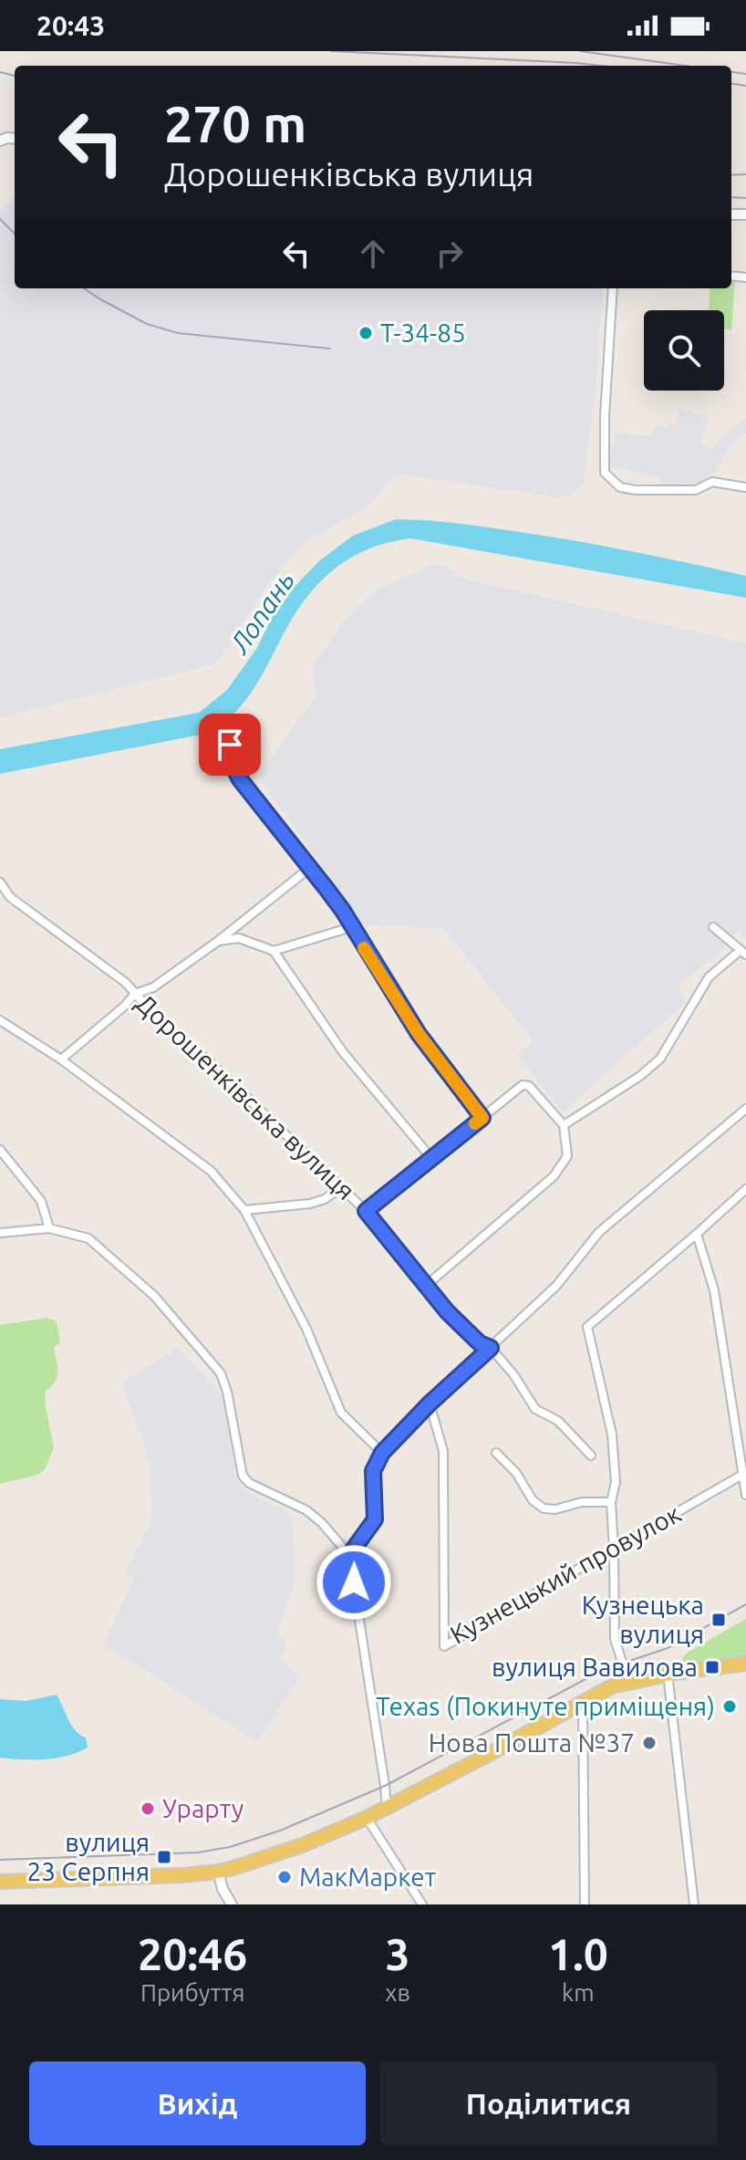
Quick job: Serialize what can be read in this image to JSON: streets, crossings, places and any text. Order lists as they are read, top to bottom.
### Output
{
  "streets": {
    "street": ["Дорошенківська вулиця", "Кузнецький провулок"]
  },
  "water": ["Лопань"],
  "places": {
    "other": [
      "Т-34-85",
      "Texas (Покинуте приміщеня)",
      "Нова Пошта №37",
      "Урарту",
      "МакМаркет"
    ],
    "transit": ["Кузнецька вулиця", "вулиця Вавилова", "вулиця 23 Серпня"]
  },
  "page": {
    "status": "20:43",
    "turn": ["270 m", "Дорошенківська вулиця"],
    "eta": [
      "20:46",
      "Прибуття",
      "3",
      "хв",
      "1.0",
      "km"
    ],
    "buttons": ["Вихід", "Поділитися"]
  }
}
